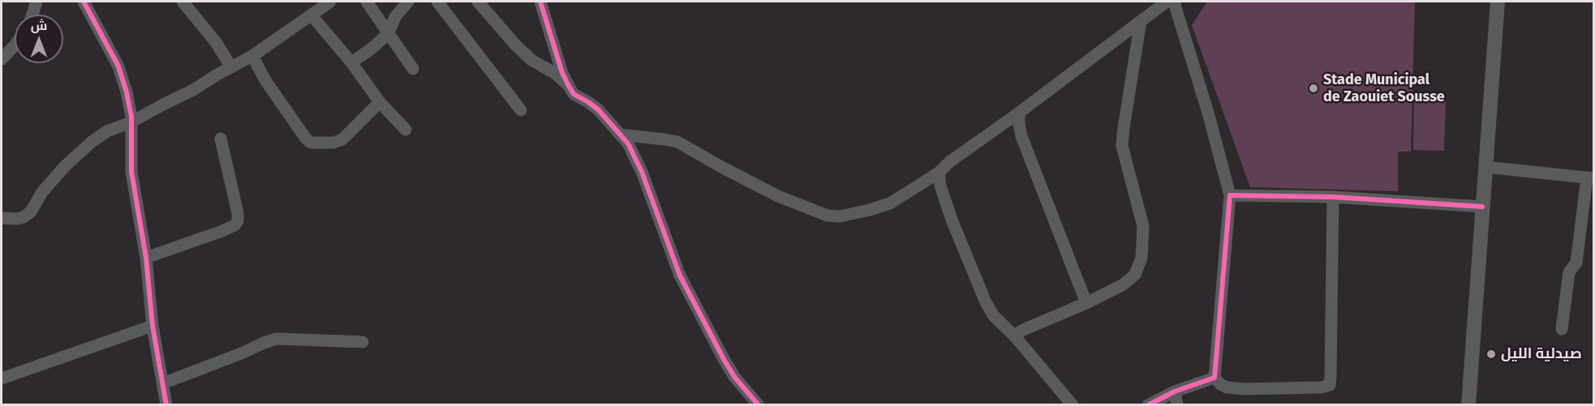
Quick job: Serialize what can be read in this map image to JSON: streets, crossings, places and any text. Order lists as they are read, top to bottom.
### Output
{
  "places": ["Stade Municipal de Zaouiet Sousse", "صيدلية الليل"],
  "north": "top"
}
